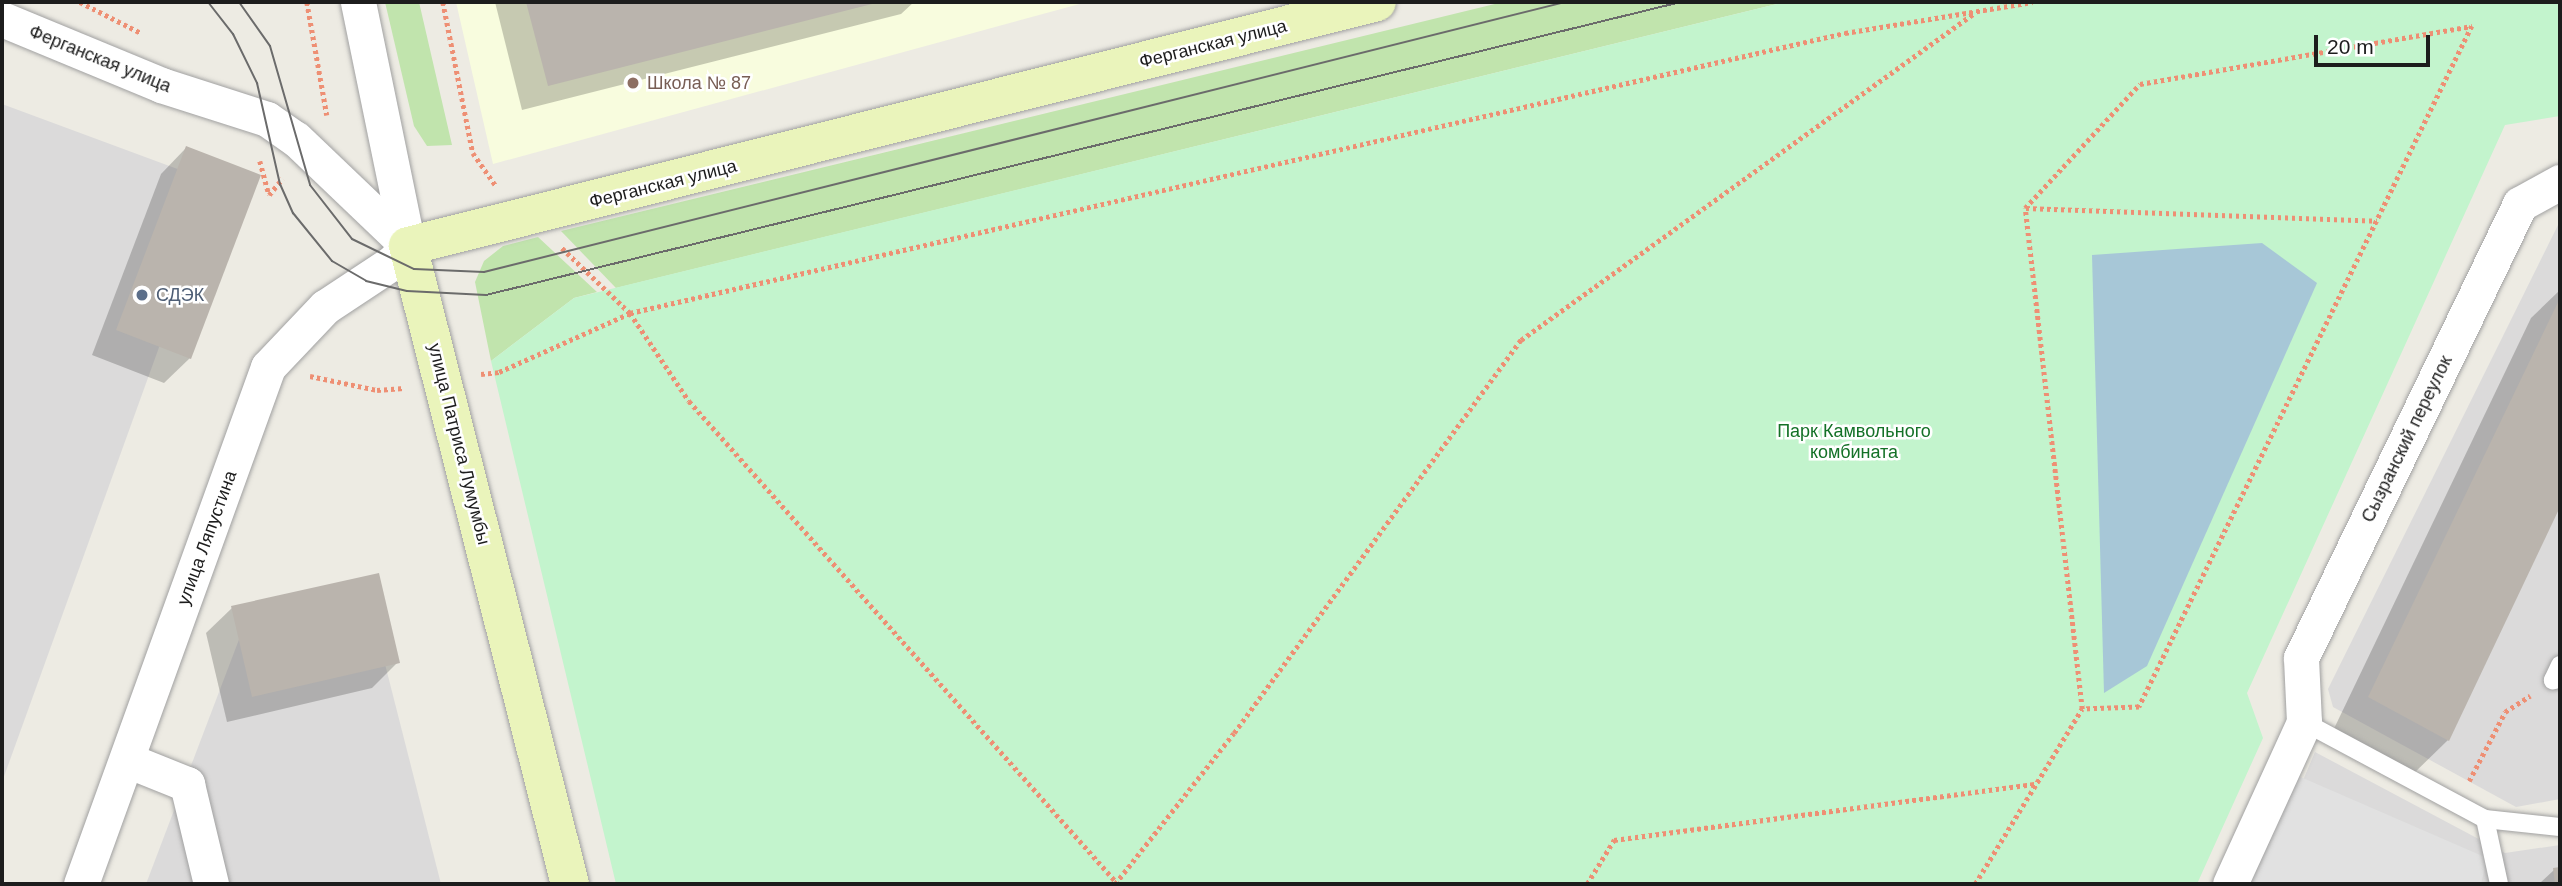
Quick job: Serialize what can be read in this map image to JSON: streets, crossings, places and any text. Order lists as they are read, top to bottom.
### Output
{
  "streets": {
    "street": [
      "Ферганская улица",
      "Сызранский переулок",
      "улица Патриса Лумумбы",
      "улица Ляпустина"
    ]
  },
  "crossings": [
    ["Ферганская улица", "улица Патриса Лумумбы"],
    ["Ферганская улица", "улица Ляпустина"],
    ["улица Патриса Лумумбы", "улица Ляпустина"]
  ],
  "parks": ["Парк Камвольного комбината"],
  "places": ["Школа № 87", "СДЭК"],
  "scale_bar": "20 m"
}
